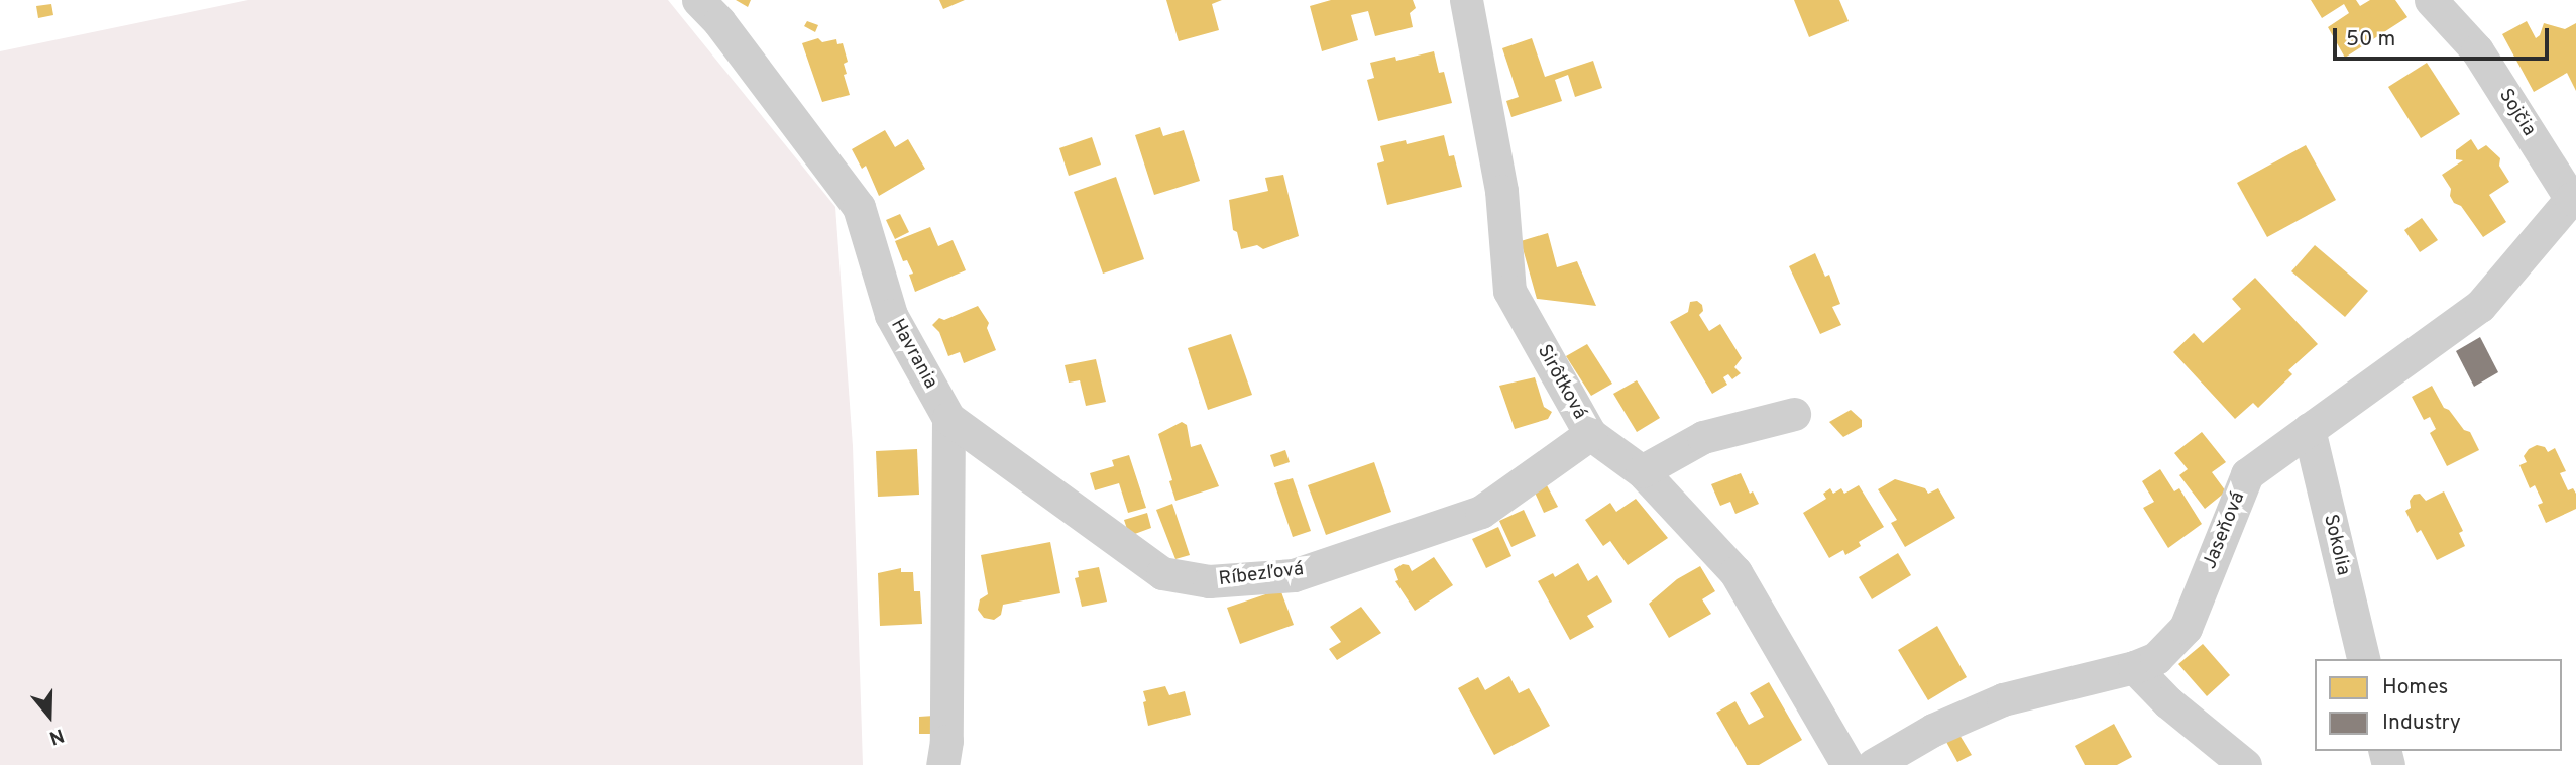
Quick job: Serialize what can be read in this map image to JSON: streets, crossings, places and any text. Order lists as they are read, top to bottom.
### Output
{
  "streets": {
    "street": [
      "Sojčia",
      "Havrania",
      "Sirôtková",
      "Jaseňová",
      "Sokolia",
      "Ríbezľová"
    ]
  },
  "crossings": [
    ["Sojčia", "Jaseňová"],
    ["Havrania", "Ríbezľová"],
    ["Sirôtková", "Ríbezľová"],
    ["Jaseňová", "Sokolia"]
  ],
  "legend": ["Homes", "Industry"],
  "scale_bar": "50 m",
  "north": "bottom"
}
